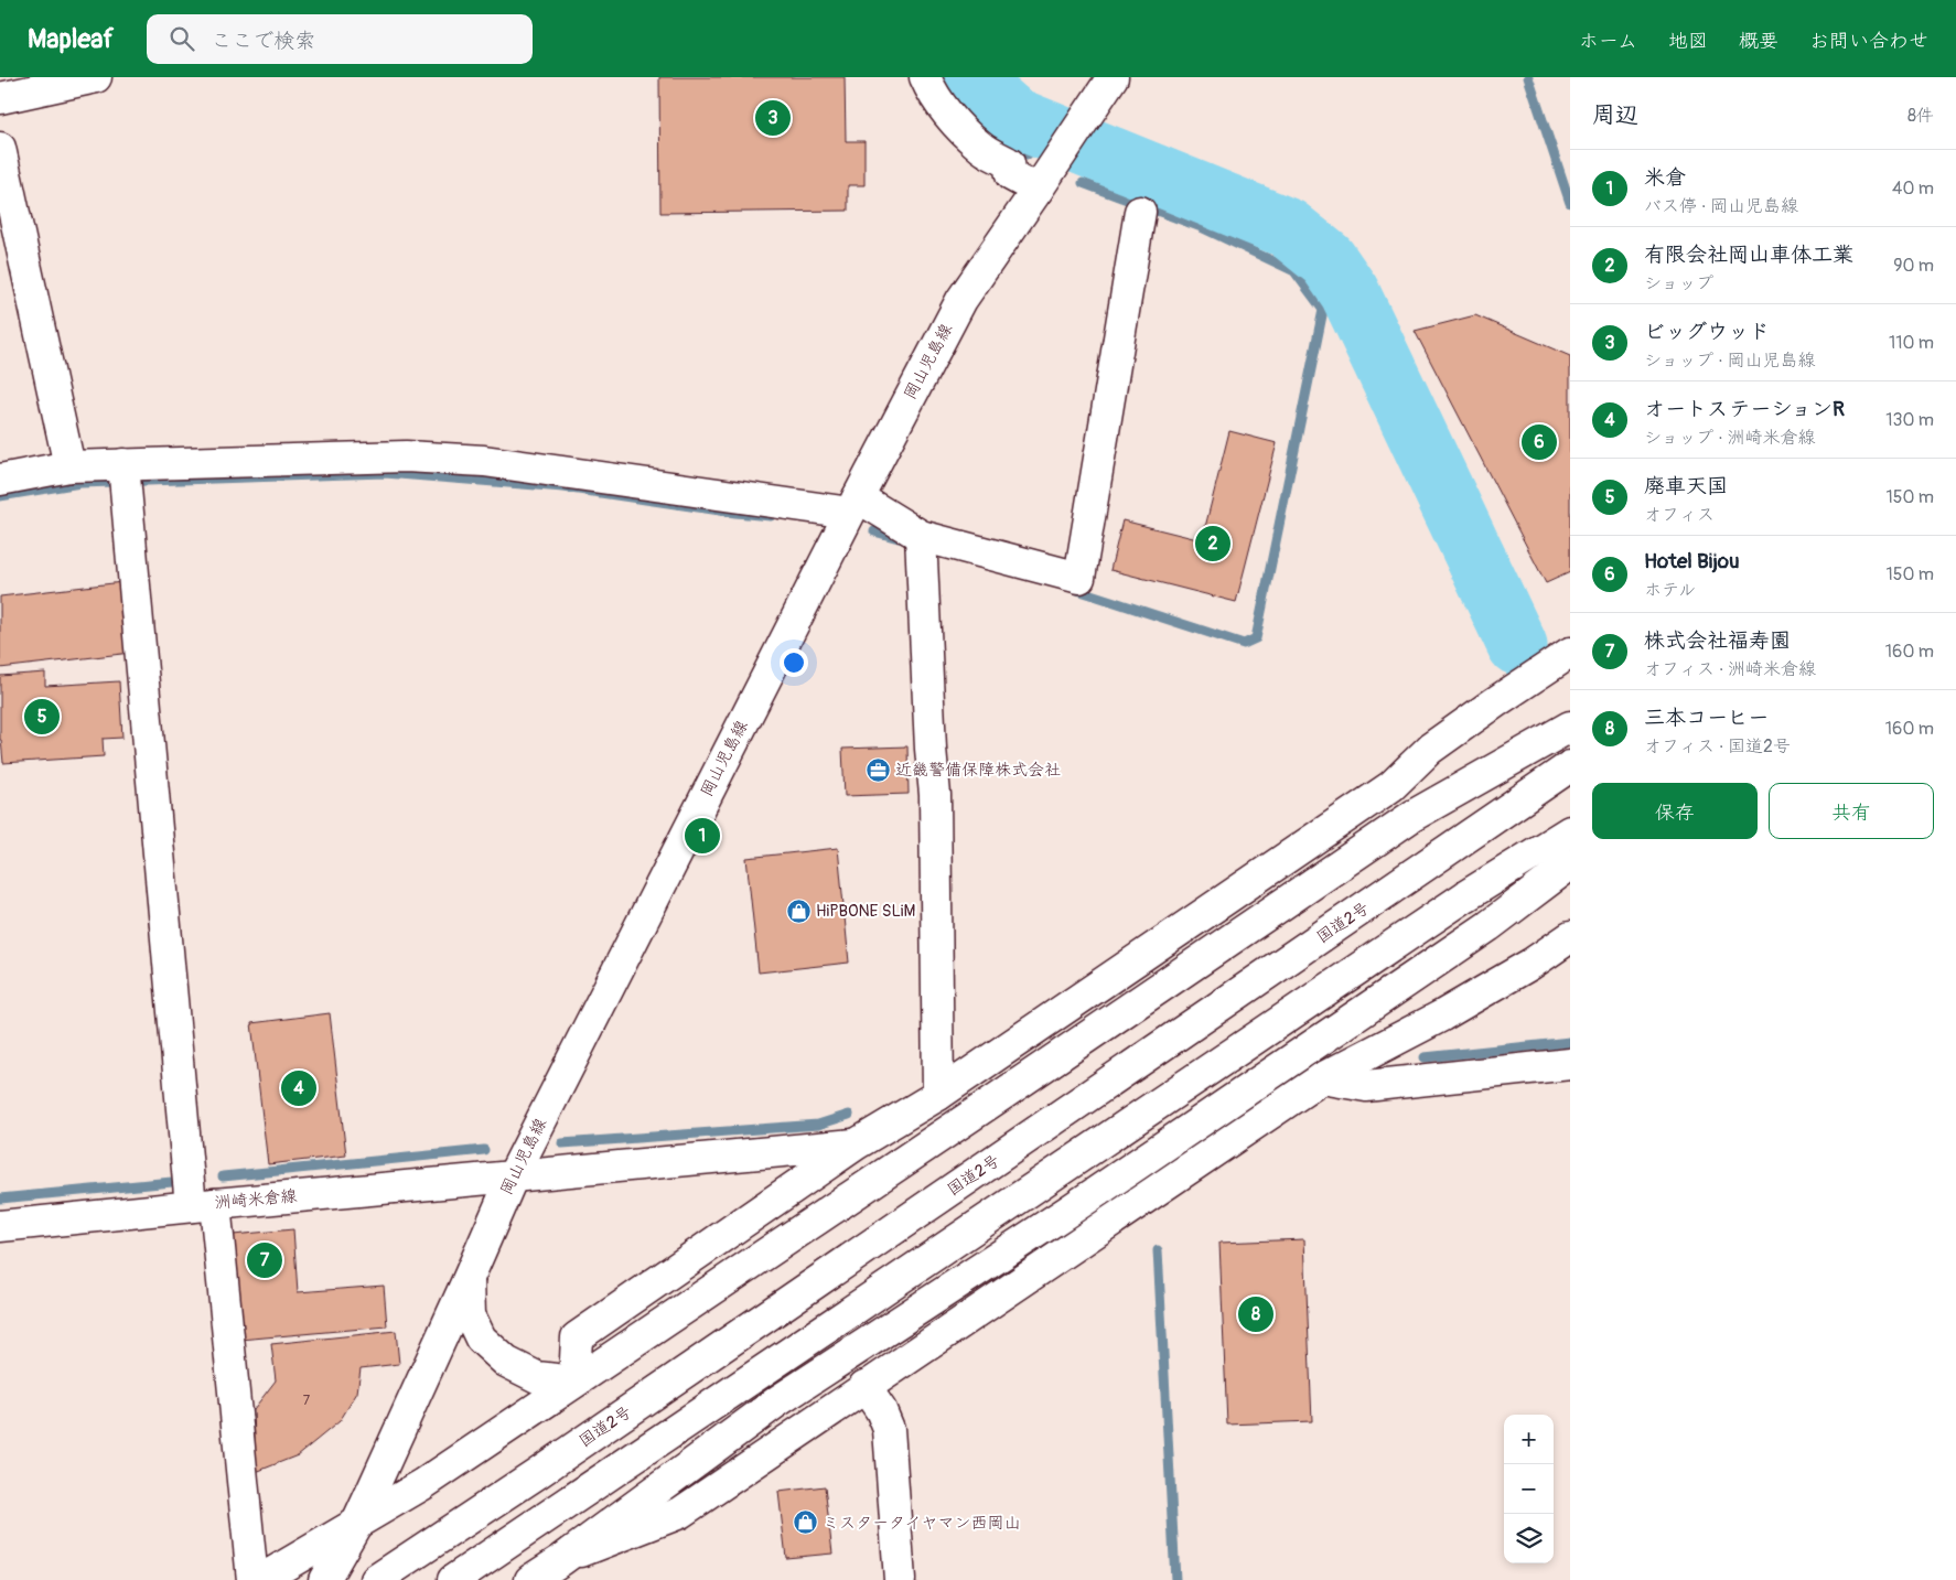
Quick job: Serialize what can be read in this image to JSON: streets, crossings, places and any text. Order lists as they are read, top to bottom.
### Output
{
  "streets": {
    "main road": ["岡山児島線", "国道2号", "洲崎米倉線"]
  },
  "crossings": [
    ["岡山児島線", "洲崎米倉線"]
  ],
  "places": {
    "office": ["近畿警備保障株式会社"],
    "shop": ["HiPBONE SLiM", "ミスタータイヤマン西岡山"]
  },
  "house_numbers": ["7"],
  "page": {
    "header": "Mapleaf",
    "search": "ここで検索",
    "nav": [
      "ホーム",
      "地図",
      "概要",
      "お問い合わせ"
    ],
    "heading": ["周辺", "8件"],
    "pins": [
      "3",
      "6",
      "2",
      "5",
      "1",
      "4",
      "7",
      "8"
    ],
    "list": [
      {
        "mark": "1",
        "name": "米倉",
        "note": "バス停 · 岡山児島線",
        "value": "40 m"
      },
      {
        "mark": "2",
        "name": "有限会社岡山車体工業",
        "note": "ショップ",
        "value": "90 m"
      },
      {
        "mark": "3",
        "name": "ビッグウッド",
        "note": "ショップ · 岡山児島線",
        "value": "110 m"
      },
      {
        "mark": "4",
        "name": "オートステーションR",
        "note": "ショップ · 洲崎米倉線",
        "value": "130 m"
      },
      {
        "mark": "5",
        "name": "廃車天国",
        "note": "オフィス",
        "value": "150 m"
      },
      {
        "mark": "6",
        "name": "Hotel Bijou",
        "note": "ホテル",
        "value": "150 m"
      },
      {
        "mark": "7",
        "name": "株式会社福寿園",
        "note": "オフィス · 洲崎米倉線",
        "value": "160 m"
      },
      {
        "mark": "8",
        "name": "三本コーヒー",
        "note": "オフィス · 国道2号",
        "value": "160 m"
      }
    ],
    "buttons": ["保存", "共有"],
    "map_buttons": ["+", "−"]
  }
}
